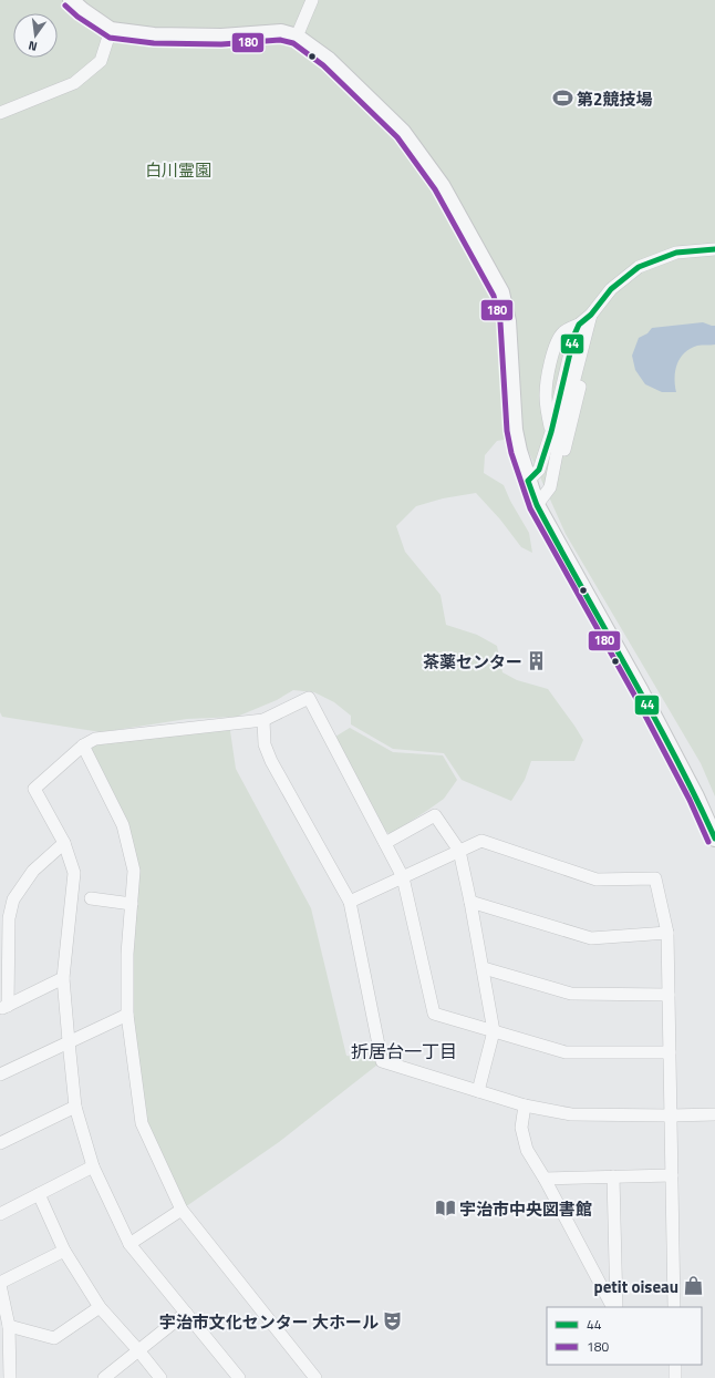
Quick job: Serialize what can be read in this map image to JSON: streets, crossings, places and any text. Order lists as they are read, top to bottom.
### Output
{
  "districts": ["折居台一丁目"],
  "parks": ["白川霊園"],
  "places": {
    "sports": ["第2競技場"],
    "building": ["茶薬センター"],
    "library": ["宇治市中央図書館"],
    "shop": ["petit oiseau"],
    "theatre": ["宇治市文化センター 大ホール"]
  },
  "lines": ["transit line 180", "transit line 44"],
  "legend": ["44", "180"],
  "north": "bottom"
}
